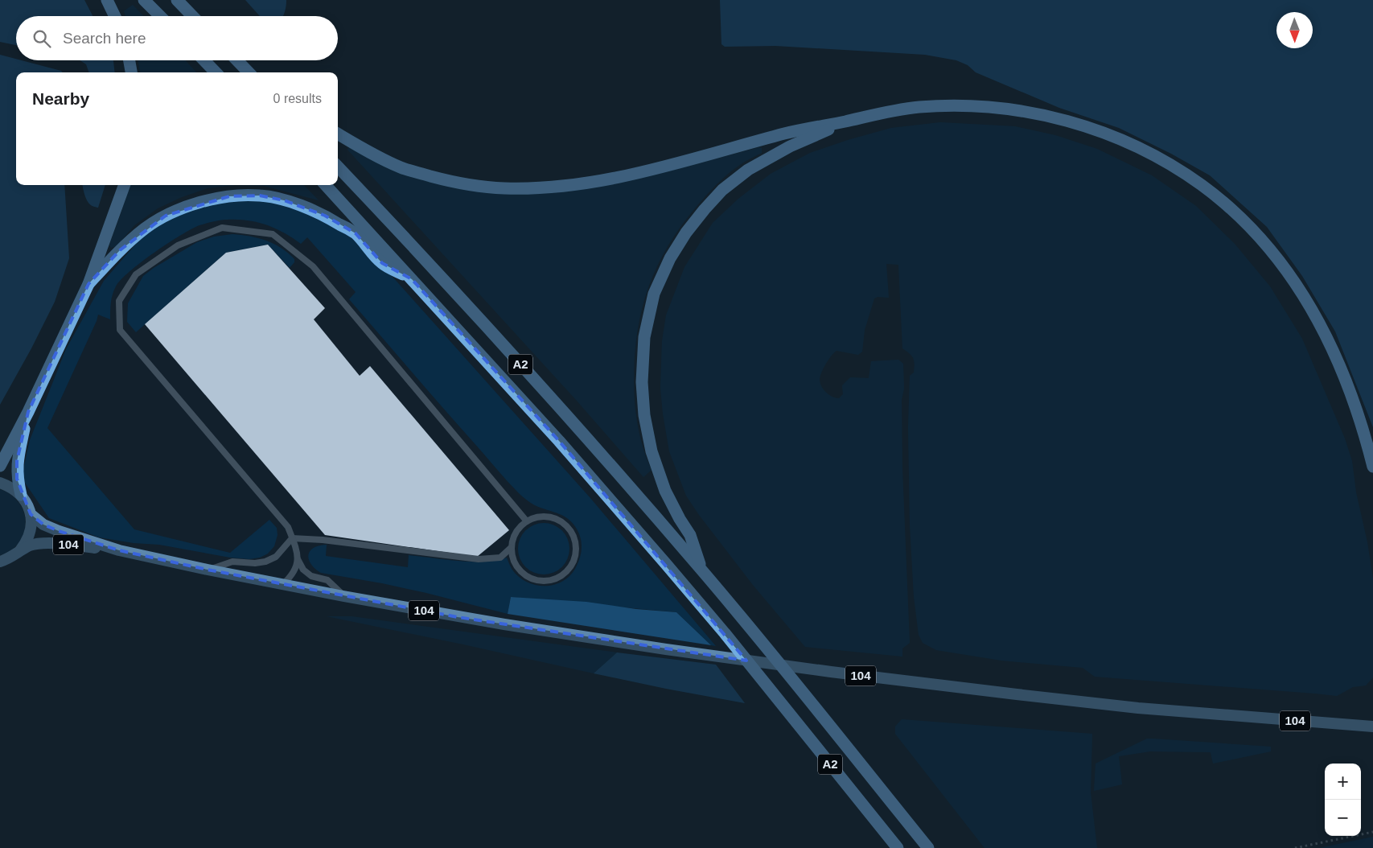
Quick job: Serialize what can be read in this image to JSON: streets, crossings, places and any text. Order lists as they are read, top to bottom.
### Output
{
  "streets": {
    "highway": ["A2"],
    "main road": ["104"]
  },
  "north": "bottom",
  "page": {
    "search": "Search here",
    "heading": ["Nearby", "0 results"],
    "map_buttons": ["+", "−"]
  }
}
